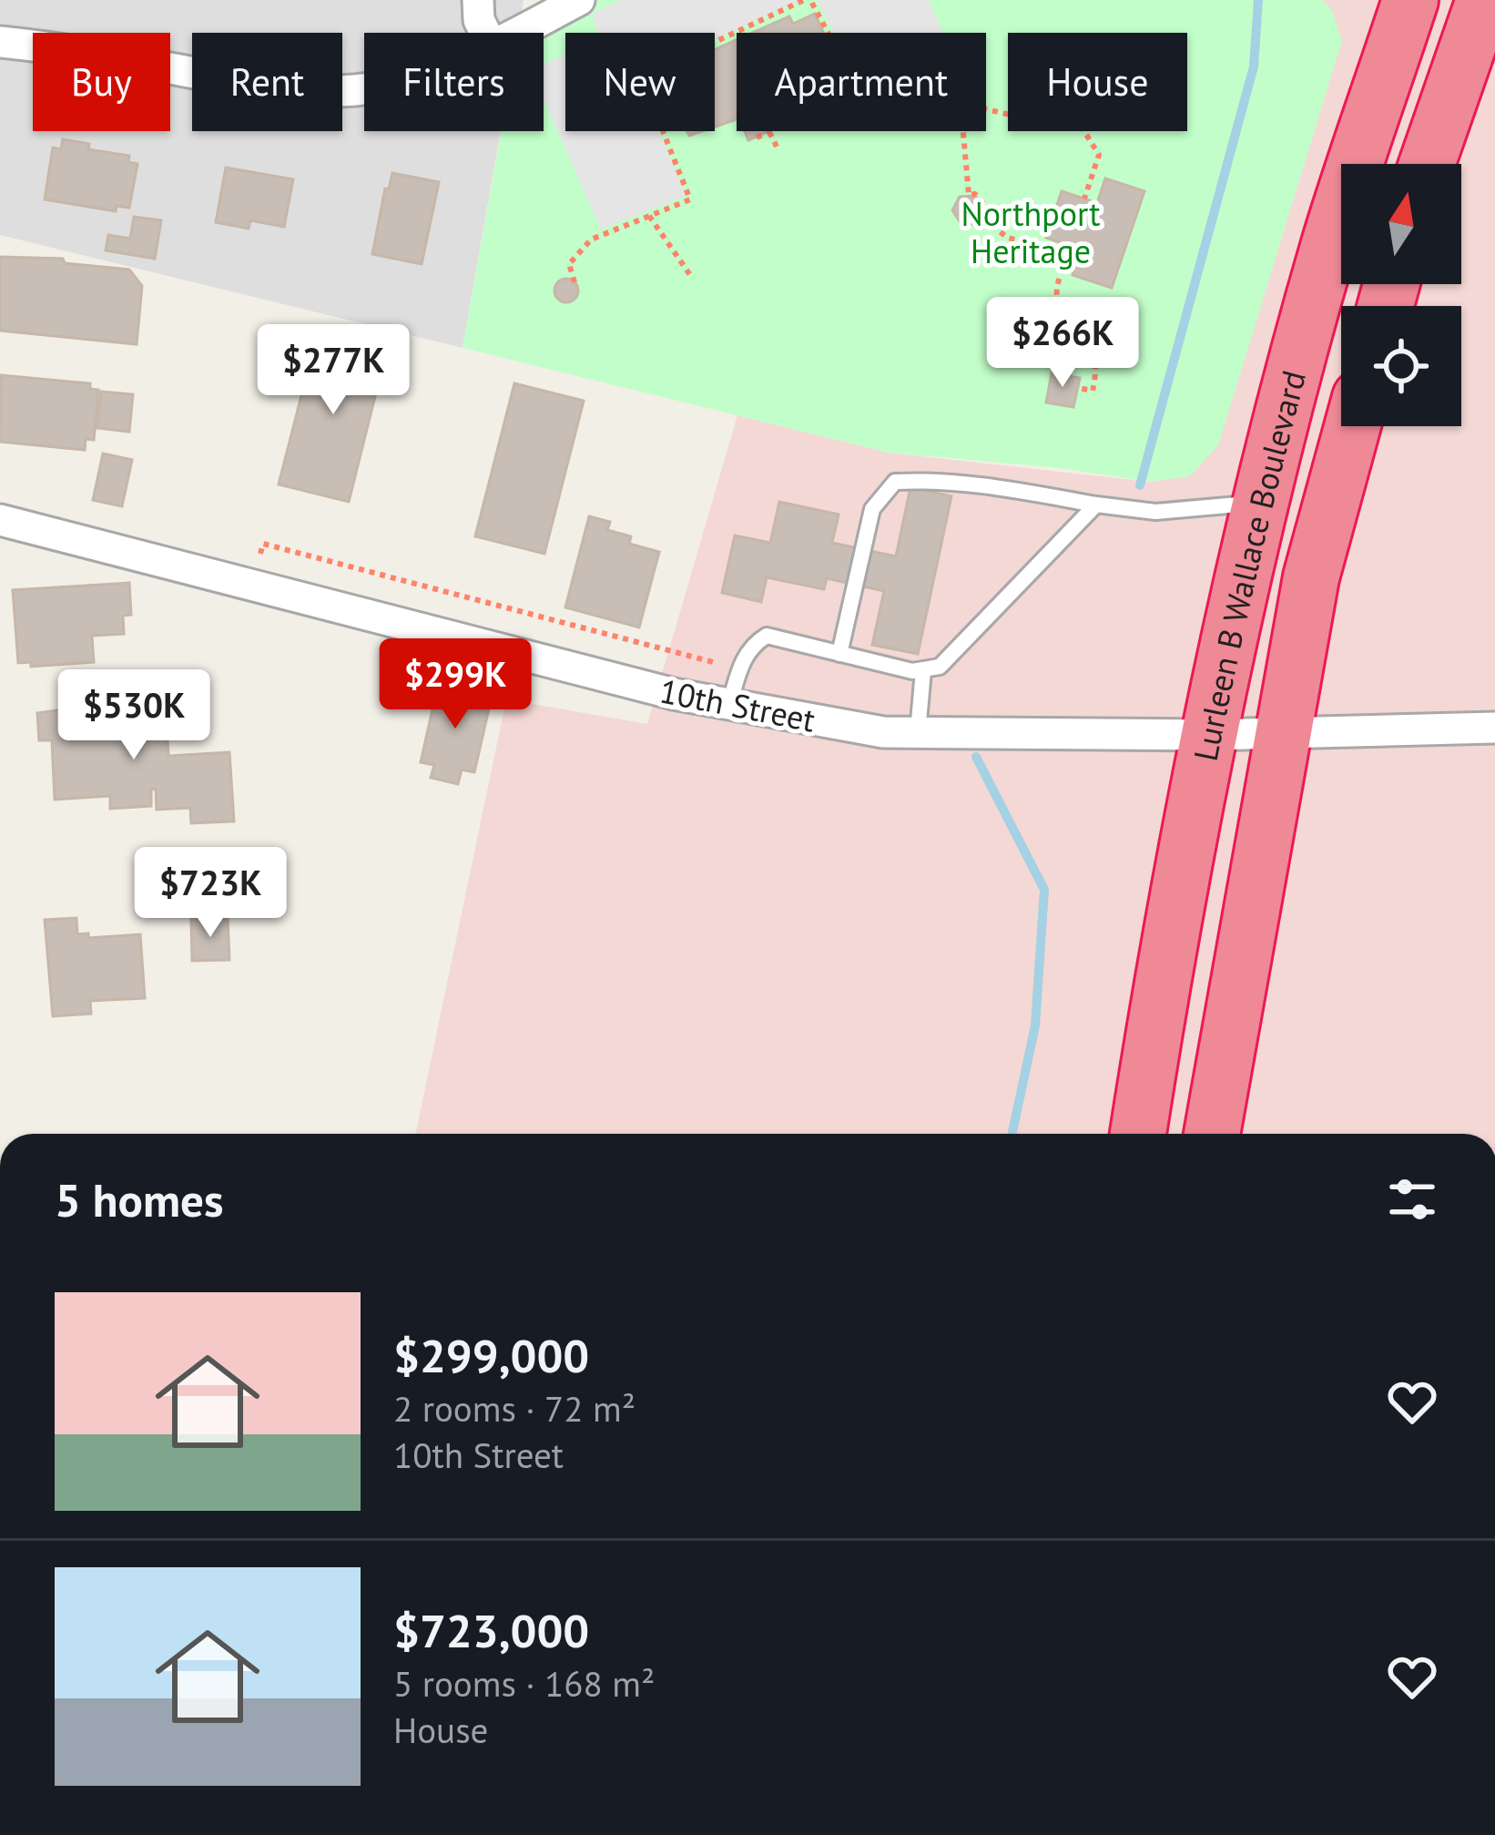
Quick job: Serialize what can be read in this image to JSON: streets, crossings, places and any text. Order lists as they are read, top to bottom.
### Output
{
  "streets": {
    "highway": ["Lurleen B Wallace Boulevard"],
    "street": ["10th Street"]
  },
  "crossings": [
    ["Lurleen B Wallace Boulevard", "10th Street"]
  ],
  "parks": ["Northport Heritage"],
  "north": "top",
  "page": {
    "chip": [
      "Buy",
      "Rent",
      "Filters",
      "New",
      "Apartment",
      "House"
    ],
    "price": [
      "$266K",
      "$277K",
      "$299K",
      "$530K",
      "$723K"
    ],
    "heading": "5 homes",
    "list": [
      {
        "name": "$299,000",
        "note": "2 rooms · 72 m² · 10th Street"
      },
      {
        "name": "$723,000",
        "note": "5 rooms · 168 m² · House"
      }
    ]
  }
}
